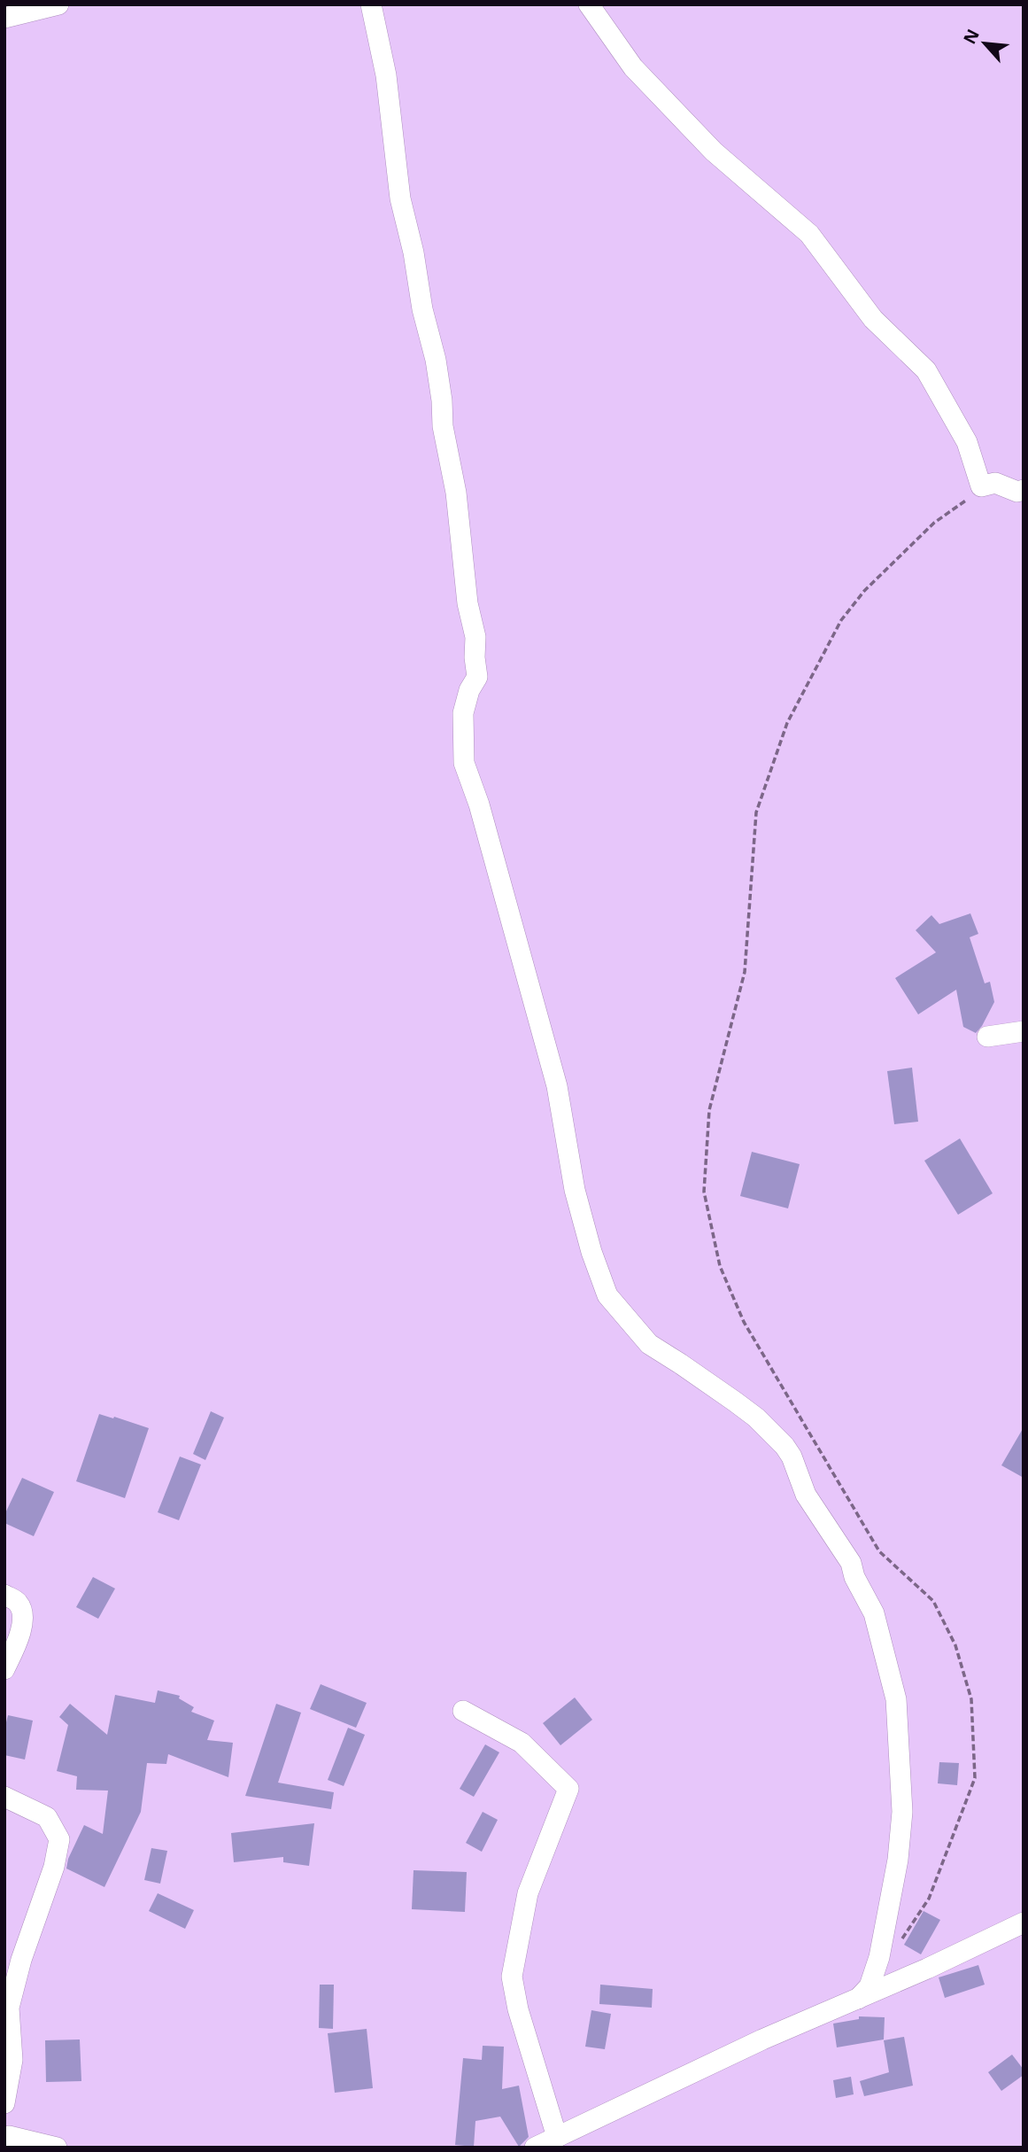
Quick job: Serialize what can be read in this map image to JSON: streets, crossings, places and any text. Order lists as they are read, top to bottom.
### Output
{
  "north": "top left"
}
